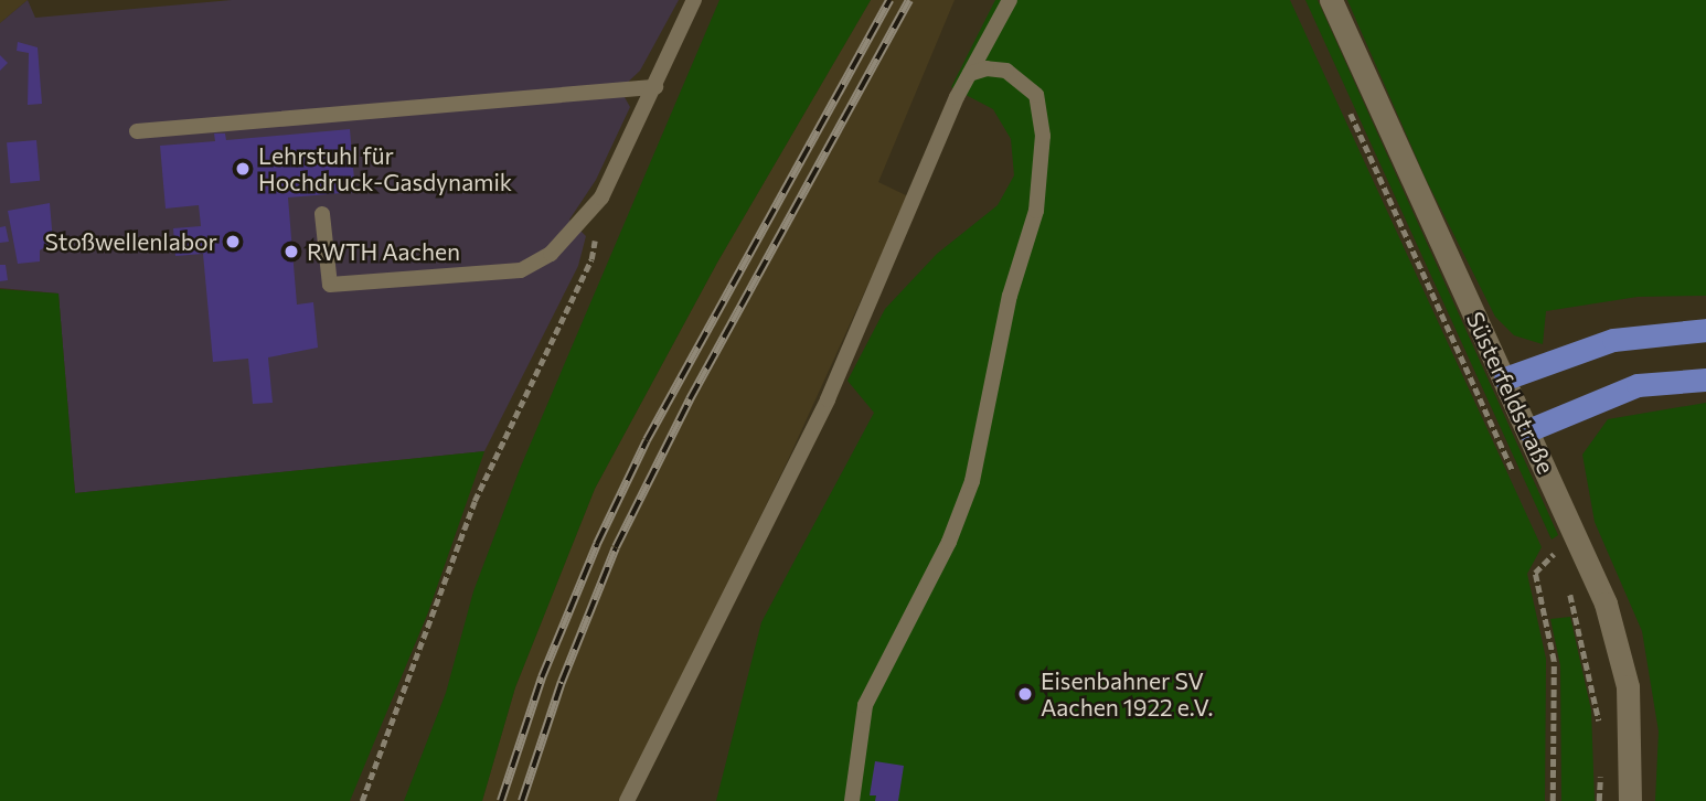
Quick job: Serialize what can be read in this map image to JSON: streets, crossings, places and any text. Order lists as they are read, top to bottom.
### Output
{
  "streets": {
    "street": ["Süsterfeldstraße"]
  },
  "places": [
    "Lehrstuhl für Hochdruck-Gasdynamik",
    "Stoßwellenlabor",
    "RWTH Aachen",
    "Eisenbahner SV Aachen 1922 e.V."
  ]
}
